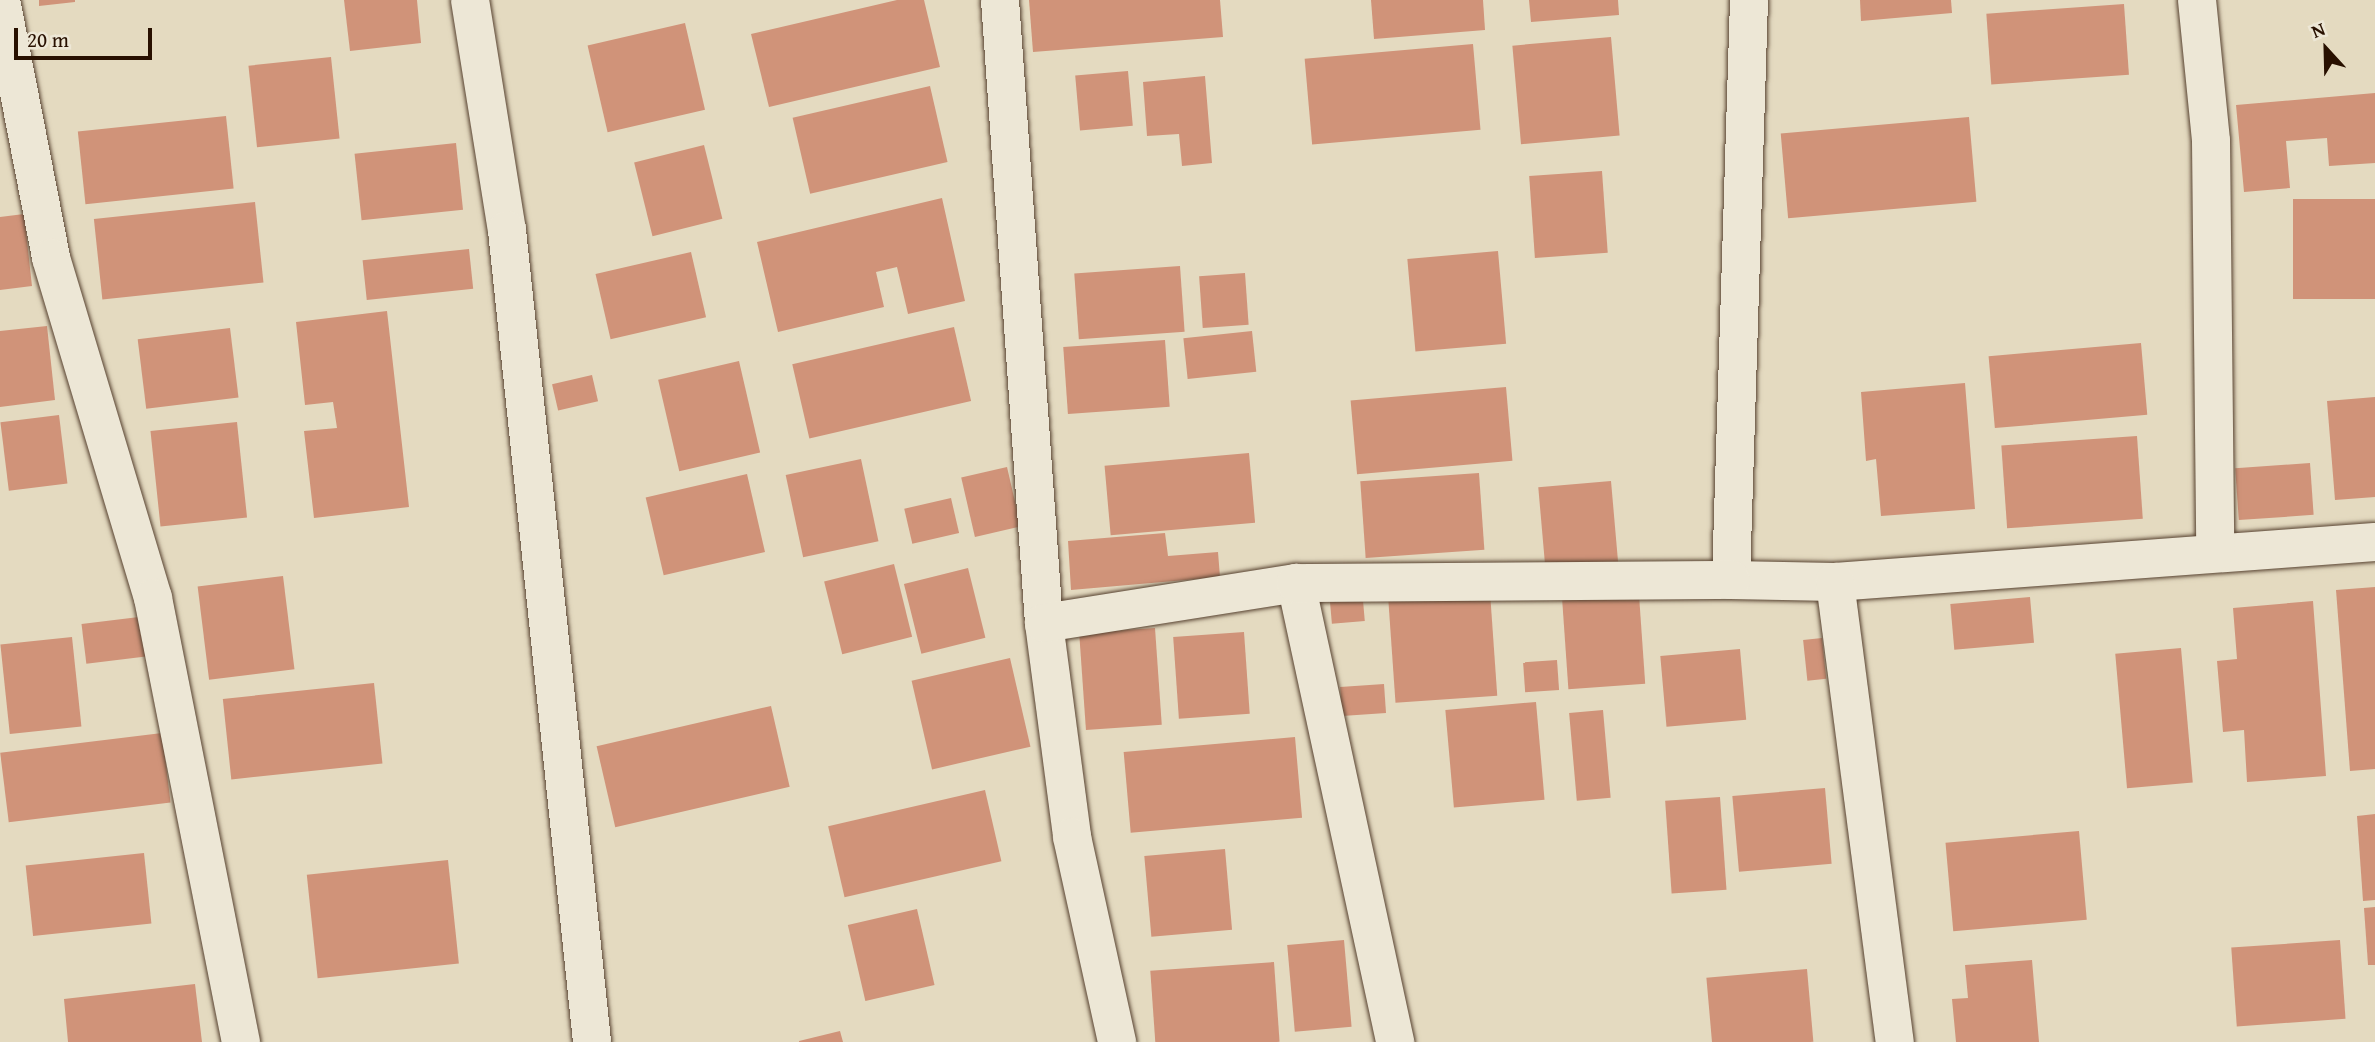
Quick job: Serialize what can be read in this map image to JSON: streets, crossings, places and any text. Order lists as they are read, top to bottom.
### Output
{
  "scale_bar": "20 m",
  "north": "top"
}
